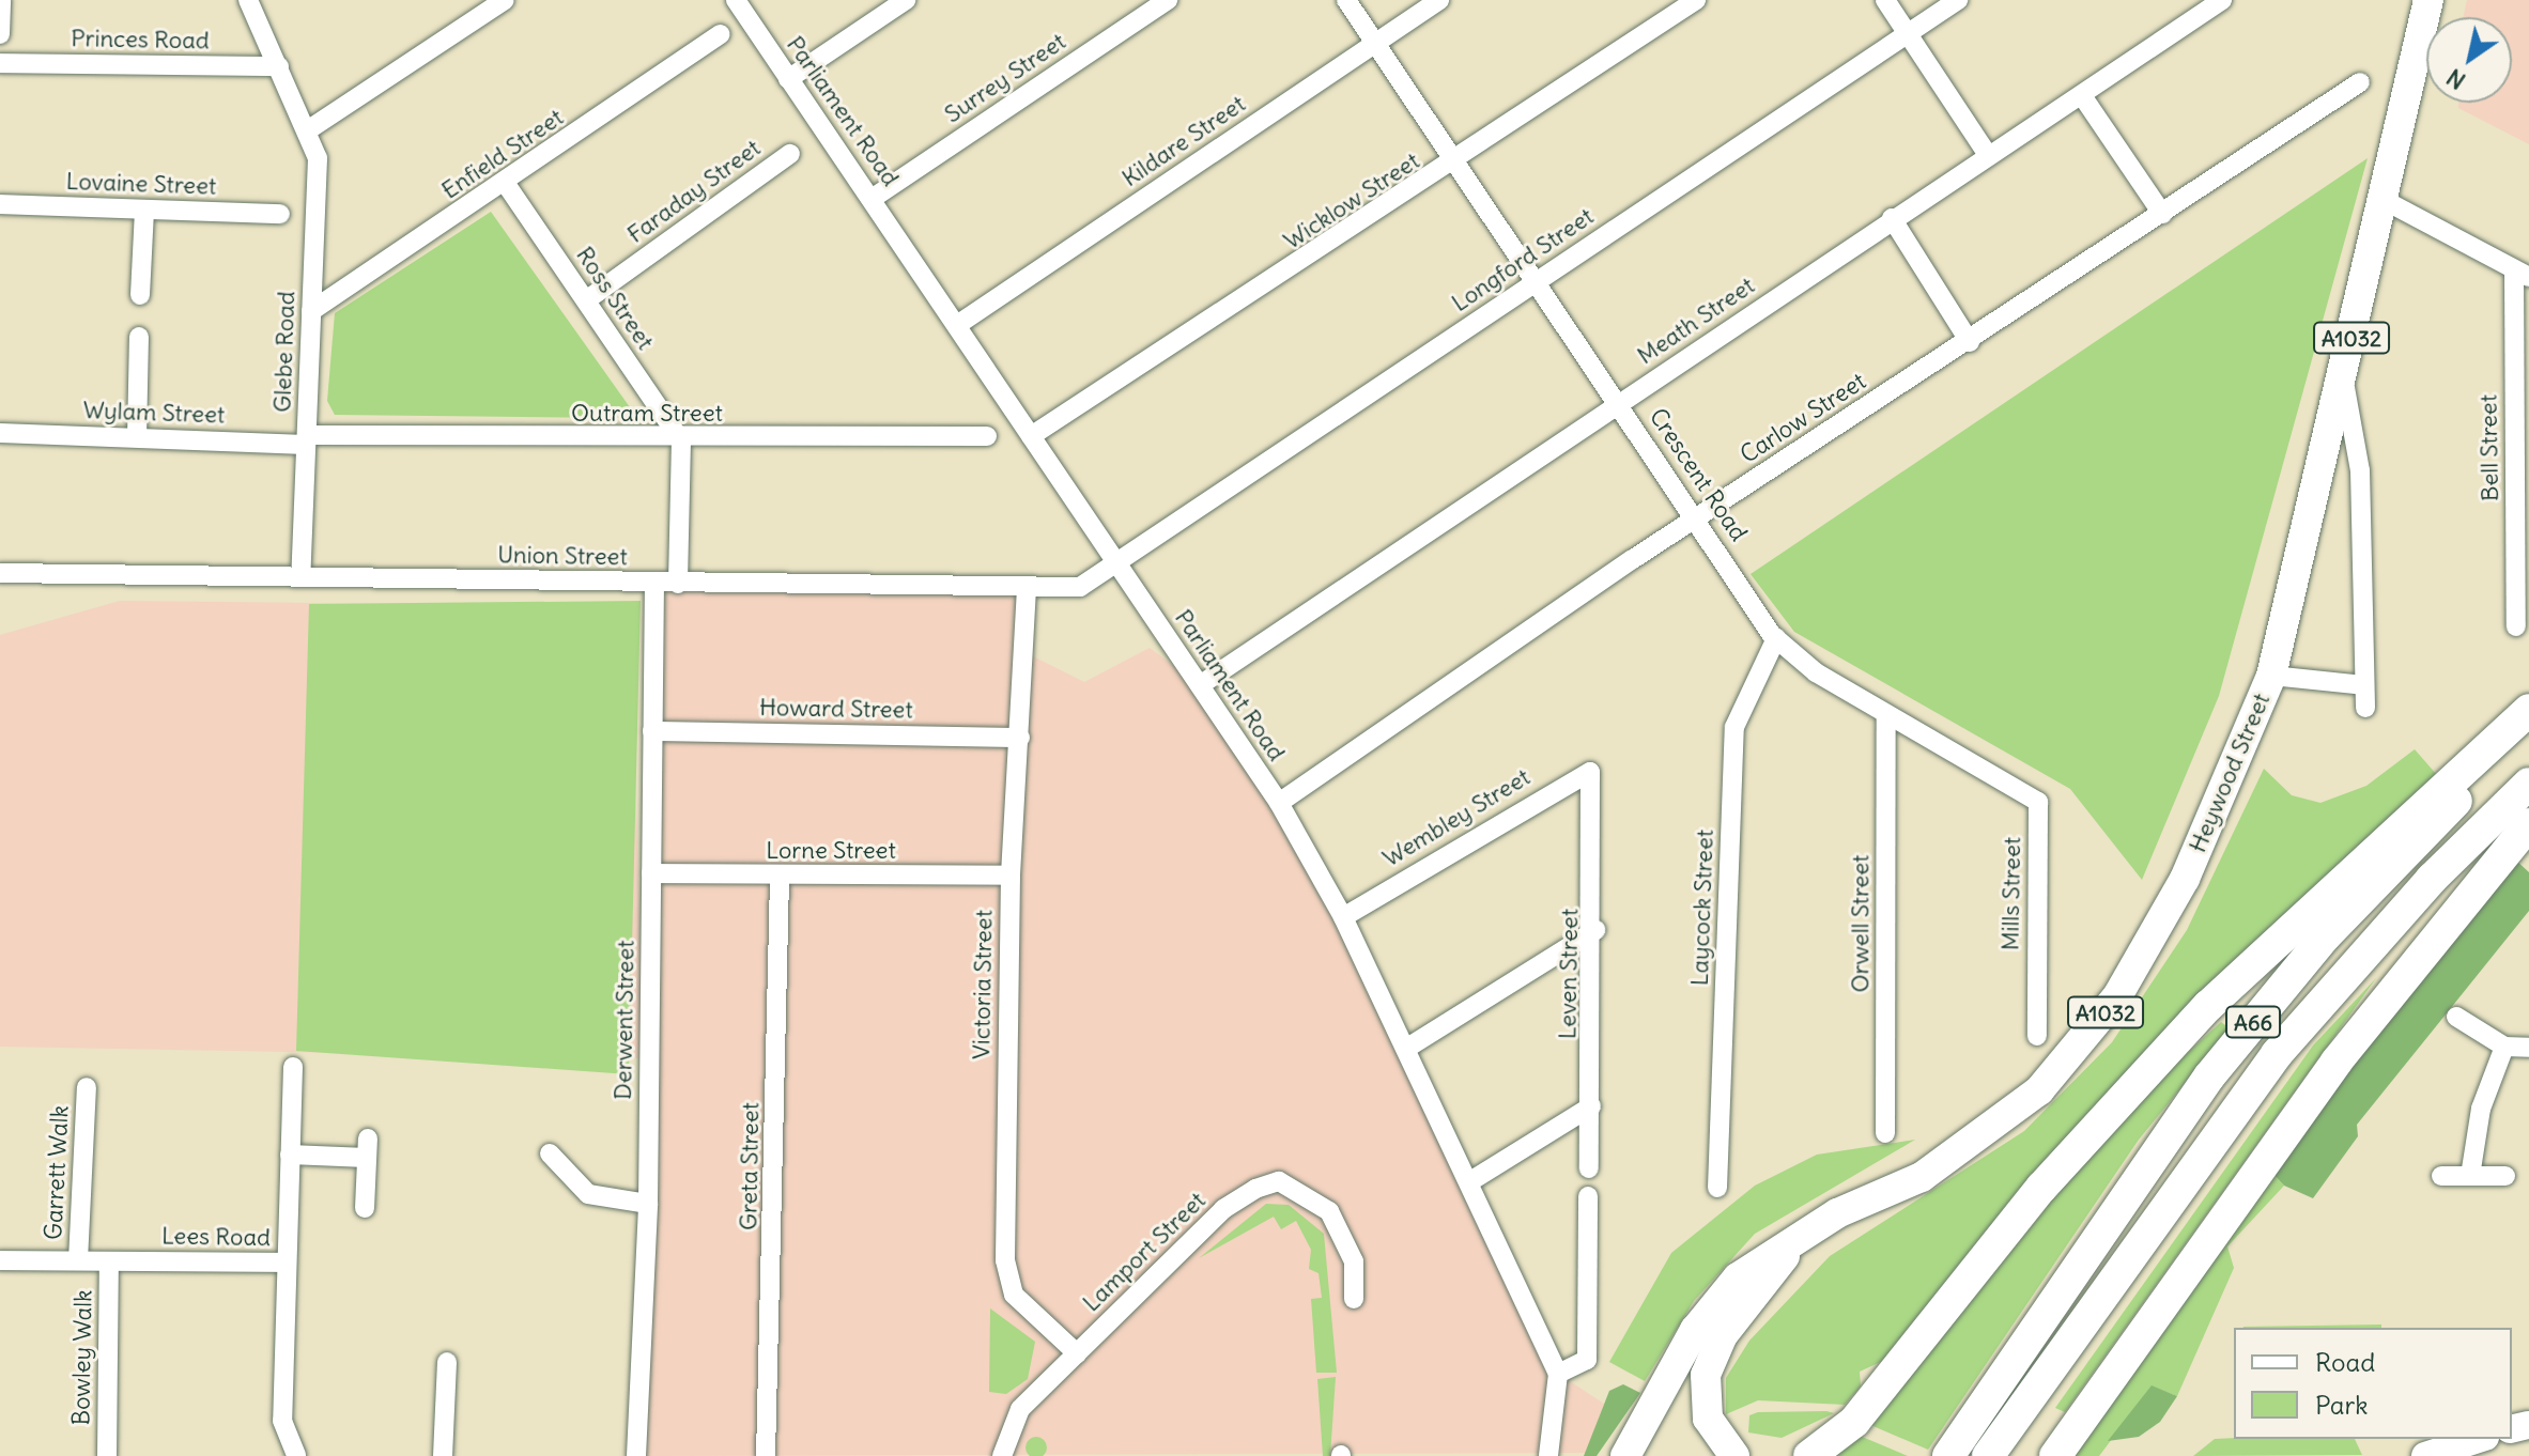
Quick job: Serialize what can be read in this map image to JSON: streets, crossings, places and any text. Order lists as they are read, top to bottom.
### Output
{
  "streets": {
    "highway": ["A66"],
    "main road": ["A1032", "Heywood Street"],
    "street": [
      "Princes Road",
      "Surrey Street",
      "Parliament Road",
      "Kildare Street",
      "Enfield Street",
      "Lovaine Street",
      "Faraday Street",
      "Wicklow Street",
      "Longford Street",
      "Ross Street",
      "Meath Street",
      "Glebe Road",
      "Wylam Street",
      "Outram Street",
      "Carlow Street",
      "Bell Street",
      "Crescent Road",
      "Union Street",
      "Howard Street",
      "Wembley Street",
      "Lorne Street",
      "Mills Street",
      "Laycock Street",
      "Orwell Street",
      "Leven Street",
      "Victoria Street",
      "Derwent Street",
      "Greta Street",
      "Garrett Walk",
      "Lees Road",
      "Lamport Street",
      "Bowley Walk"
    ]
  },
  "crossings": [
    ["Princes Road", "Glebe Road"],
    ["Surrey Street", "Parliament Road"],
    ["Parliament Road", "Kildare Street"],
    ["Parliament Road", "Wicklow Street"],
    ["Parliament Road", "Longford Street"],
    ["Parliament Road", "Meath Street"],
    ["Parliament Road", "Carlow Street"],
    ["Parliament Road", "Union Street"],
    ["Parliament Road", "Wembley Street"],
    ["Kildare Street", "Crescent Road"],
    ["Enfield Street", "Ross Street"],
    ["Enfield Street", "Glebe Road"],
    ["Faraday Street", "Ross Street"],
    ["Wicklow Street", "Crescent Road"],
    ["Longford Street", "Crescent Road"],
    ["Longford Street", "Union Street"],
    ["Ross Street", "Outram Street"],
    ["Meath Street", "Crescent Road"],
    ["Glebe Road", "Wylam Street"],
    ["Glebe Road", "Outram Street"],
    ["Glebe Road", "Union Street"],
    ["Wylam Street", "Outram Street"],
    ["Carlow Street", "Crescent Road"],
    ["Crescent Road", "Mills Street"],
    ["Crescent Road", "Laycock Street"],
    ["Crescent Road", "Orwell Street"],
    ["Union Street", "Victoria Street"],
    ["Union Street", "Derwent Street"],
    ["Howard Street", "Victoria Street"],
    ["Howard Street", "Derwent Street"],
    ["Wembley Street", "Leven Street"],
    ["Lorne Street", "Victoria Street"],
    ["Lorne Street", "Derwent Street"],
    ["Lorne Street", "Greta Street"],
    ["Victoria Street", "Lamport Street"],
    ["Garrett Walk", "Lees Road"],
    ["Lees Road", "Bowley Walk"]
  ],
  "legend": ["Road", "Park"],
  "north": "bottom left"
}
